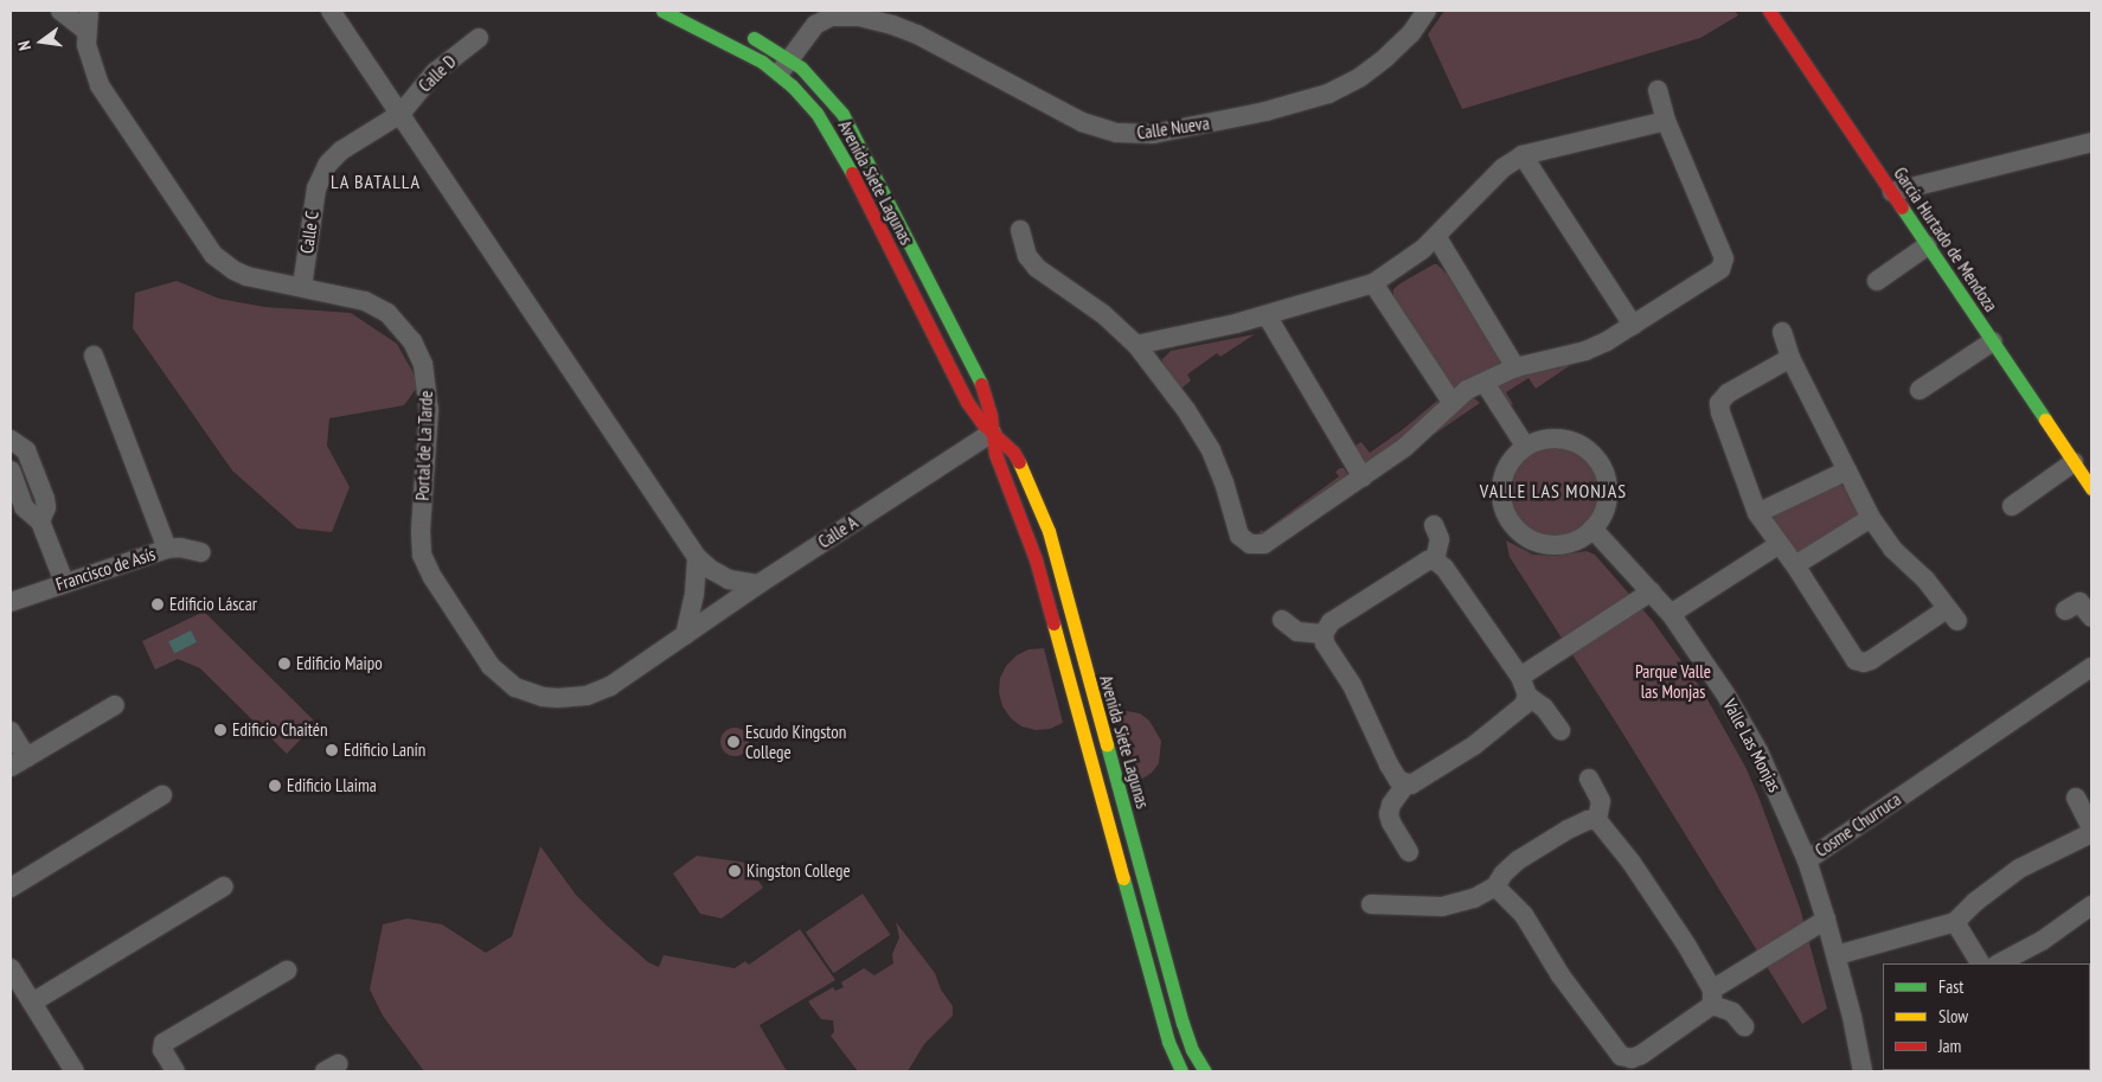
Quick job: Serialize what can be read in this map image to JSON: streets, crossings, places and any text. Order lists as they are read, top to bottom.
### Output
{
  "streets": {
    "street": [
      "Calle D",
      "Calle Nueva",
      "Avenida Siete Lagunas",
      "Calle C",
      "García Hurtado de Mendoza",
      "Portal de La Tarde",
      "Calle A",
      "Francisco de Asís",
      "Valle Las Monjas",
      "Cosme Churruca"
    ]
  },
  "crossings": [
    ["Calle D", "Calle C"],
    ["Calle Nueva", "Avenida Siete Lagunas"],
    ["Avenida Siete Lagunas", "Calle A"],
    ["Calle C", "Portal de La Tarde"],
    ["Portal de La Tarde", "Calle A"],
    ["Valle Las Monjas", "Cosme Churruca"]
  ],
  "districts": ["LA BATALLA", "VALLE LAS MONJAS"],
  "parks": ["Parque Valle las Monjas"],
  "places": [
    "Edificio Láscar",
    "Edificio Maipo",
    "Edificio Chaitén",
    "Escudo Kingston College",
    "Edificio Lanín",
    "Edificio Llaima",
    "Kingston College"
  ],
  "legend": ["Fast", "Slow", "Jam"],
  "north": "left"
}
